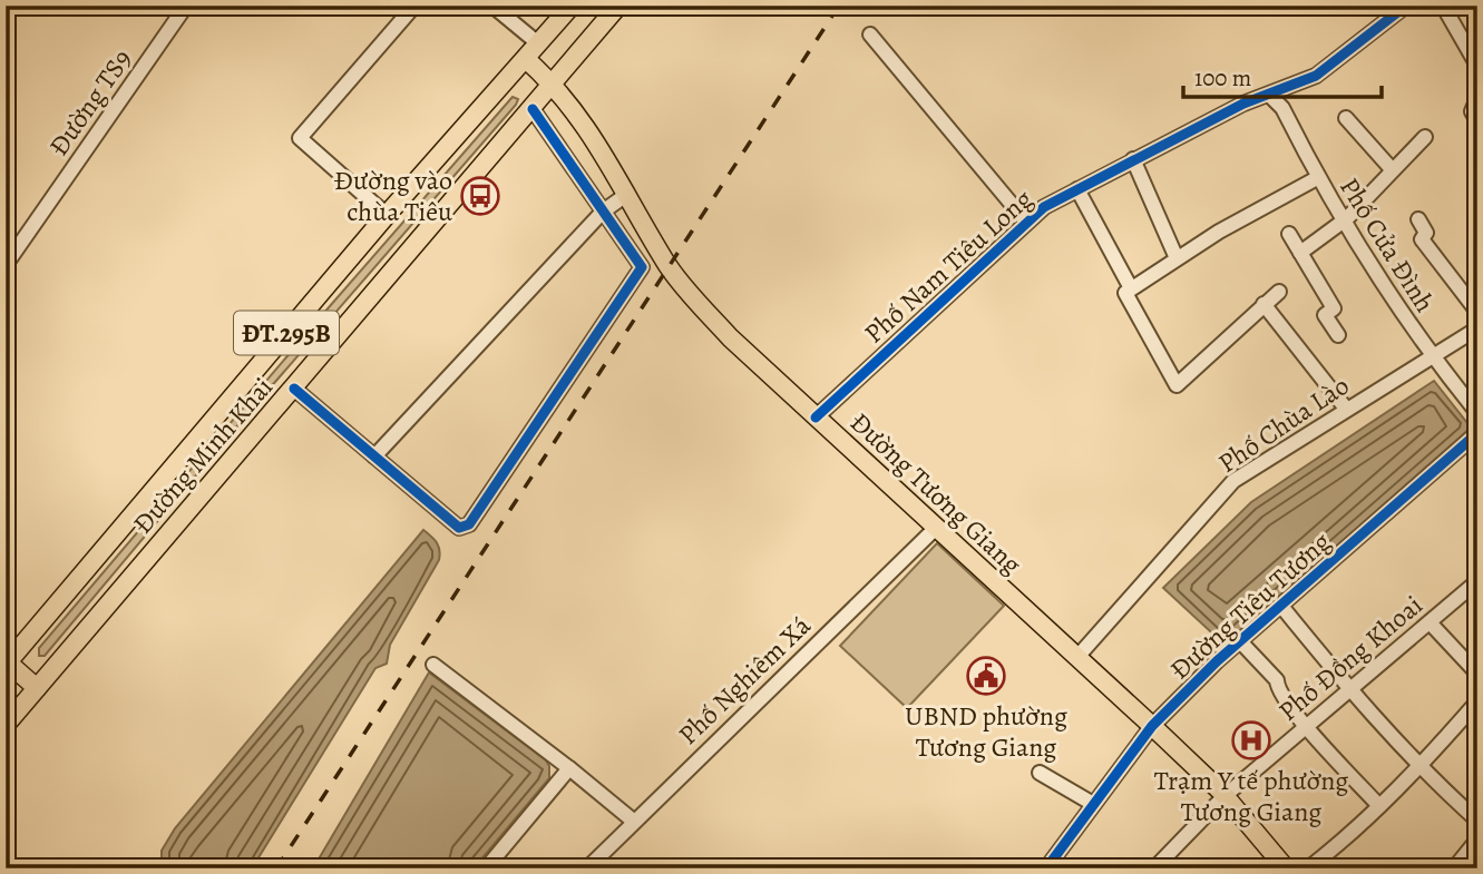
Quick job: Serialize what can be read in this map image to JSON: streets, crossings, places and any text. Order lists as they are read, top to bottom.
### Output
{
  "streets": {
    "main road": ["ĐT.295B", "Đường Minh Khai", "Đường Tương Giang"],
    "street": [
      "Đường TS9",
      "Phố Cửa Đình",
      "Phố Nam Tiêu Long",
      "Phố Chùa Lào",
      "Đường Tiêu Tương",
      "Phố Đồng Khoai",
      "Phố Nghiêm Xá"
    ]
  },
  "crossings": [
    ["Phố Cửa Đình", "Phố Nam Tiêu Long"],
    ["Phố Cửa Đình", "Phố Chùa Lào"],
    ["Phố Nam Tiêu Long", "Đường Tương Giang"],
    ["Phố Chùa Lào", "Đường Tương Giang"],
    ["Đường Minh Khai", "Đường Tương Giang"],
    ["Đường Tương Giang", "Đường Tiêu Tương"],
    ["Đường Tương Giang", "Phố Đồng Khoai"],
    ["Đường Tương Giang", "Phố Nghiêm Xá"]
  ],
  "places": {
    "bus stop": ["Đường vào chùa Tiêu"],
    "public building": ["UBND phường Tương Giang"],
    "hospital": ["Trạm Y tế phường Tương Giang"]
  },
  "scale_bar": "100 m"
}
